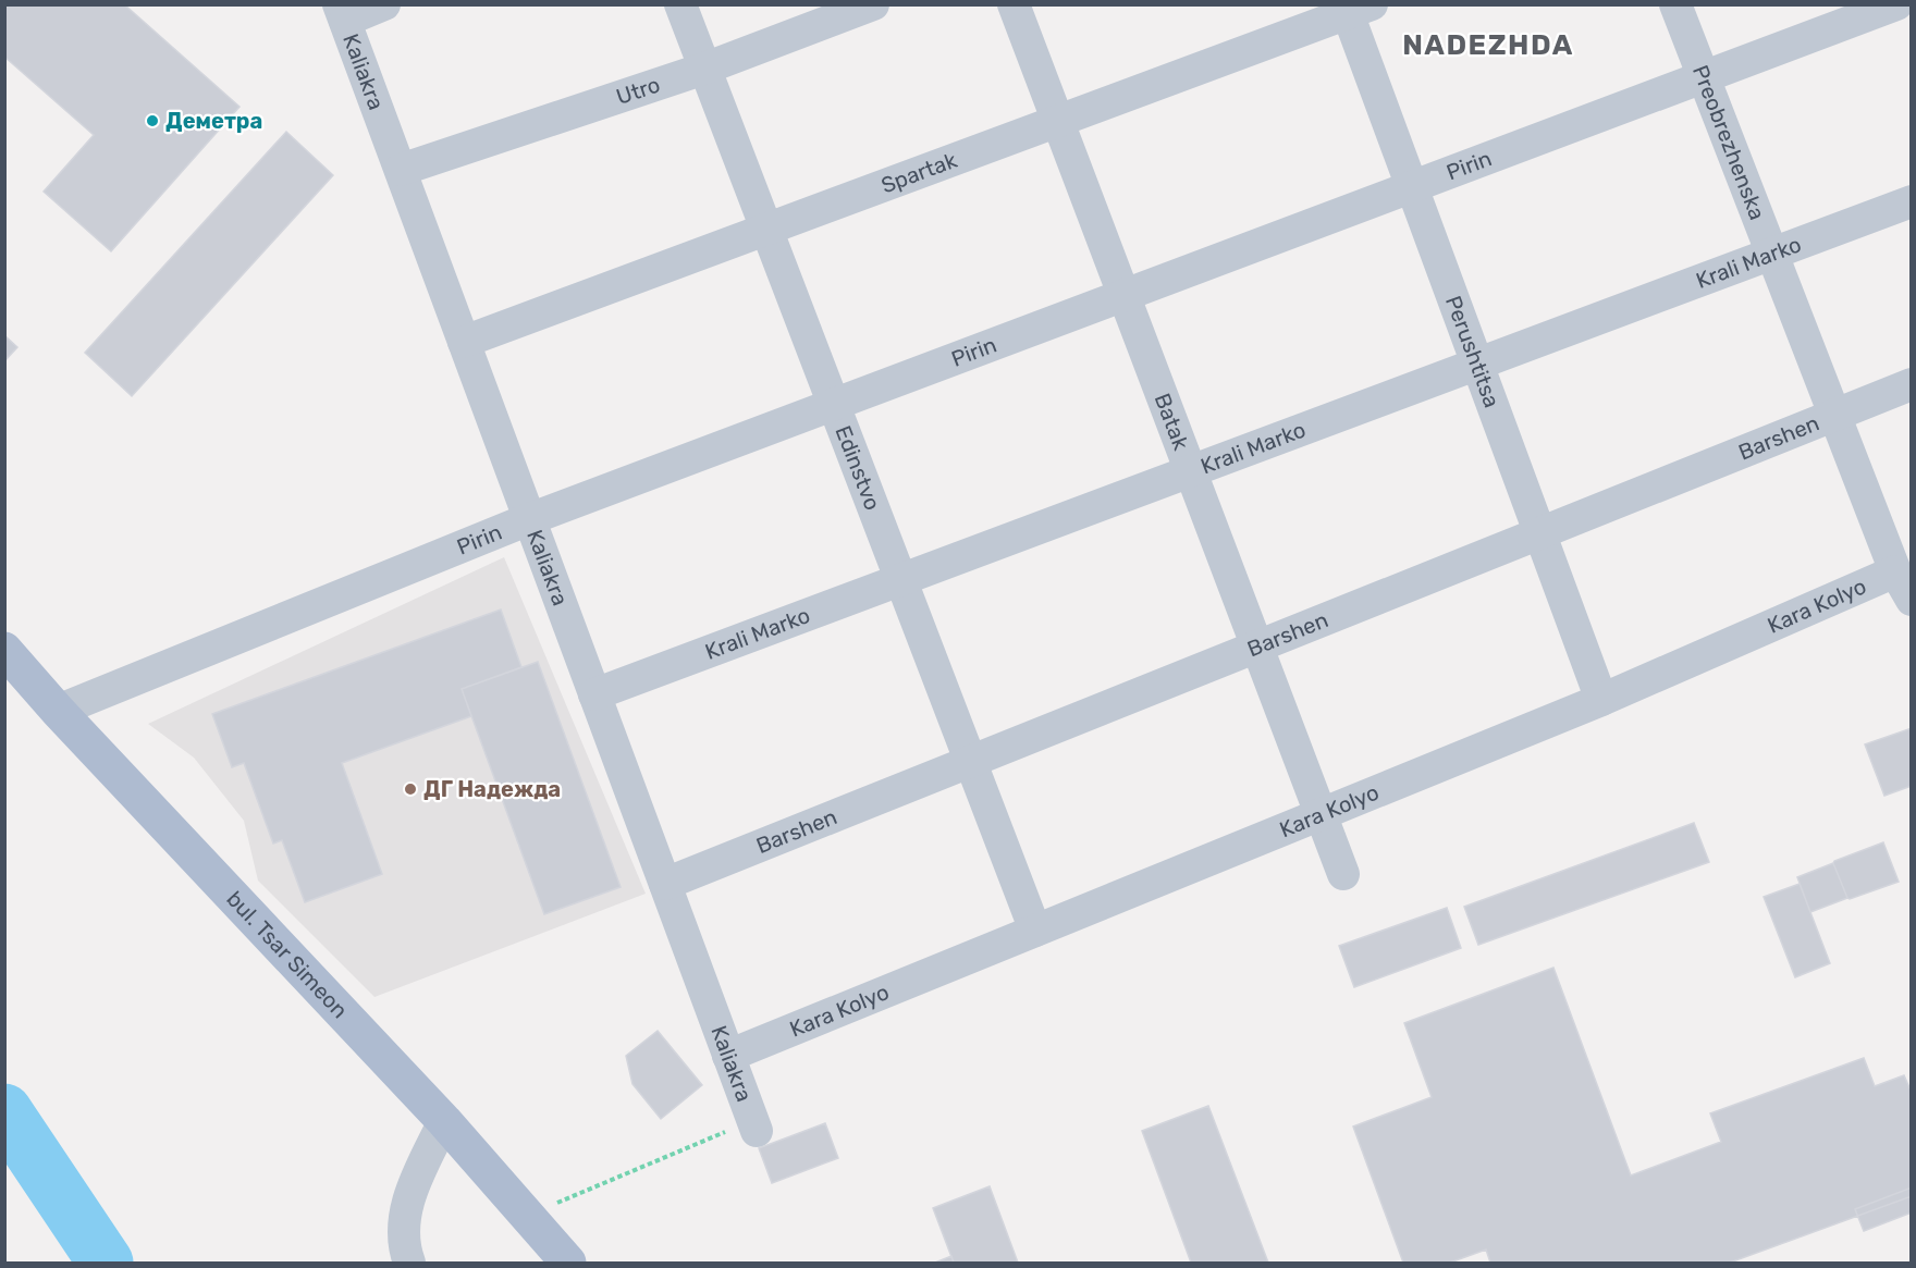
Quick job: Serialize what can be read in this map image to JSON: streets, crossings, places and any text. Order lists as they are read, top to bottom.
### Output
{
  "streets": {
    "main road": ["bul. Tsar Simeon"],
    "street": [
      "Kaliakra",
      "Utro",
      "Preobrezhenska",
      "Pirin",
      "Spartak",
      "Krali Marko",
      "Perushtitsa",
      "Batak",
      "Barshen",
      "Edinstvo",
      "Kara Kolyo"
    ]
  },
  "crossings": [
    ["Kaliakra", "Utro"],
    ["Kaliakra", "Pirin"],
    ["Kaliakra", "Spartak"],
    ["Kaliakra", "Krali Marko"],
    ["Kaliakra", "Barshen"],
    ["Kaliakra", "Kara Kolyo"],
    ["Utro", "Edinstvo"],
    ["Preobrezhenska", "Pirin"],
    ["Preobrezhenska", "Krali Marko"],
    ["Preobrezhenska", "Barshen"],
    ["Preobrezhenska", "Kara Kolyo"],
    ["Pirin", "Perushtitsa"],
    ["Pirin", "Batak"],
    ["Pirin", "Edinstvo"],
    ["Pirin", "bul. Tsar Simeon"],
    ["Spartak", "Perushtitsa"],
    ["Spartak", "Batak"],
    ["Spartak", "Edinstvo"],
    ["Krali Marko", "Perushtitsa"],
    ["Krali Marko", "Batak"],
    ["Krali Marko", "Edinstvo"],
    ["Perushtitsa", "Barshen"],
    ["Perushtitsa", "Kara Kolyo"],
    ["Batak", "Barshen"],
    ["Batak", "Kara Kolyo"],
    ["Barshen", "Edinstvo"],
    ["Edinstvo", "Kara Kolyo"]
  ],
  "districts": ["NADEZHDA"],
  "places": ["Деметра", "ДГ Надежда"]
}
